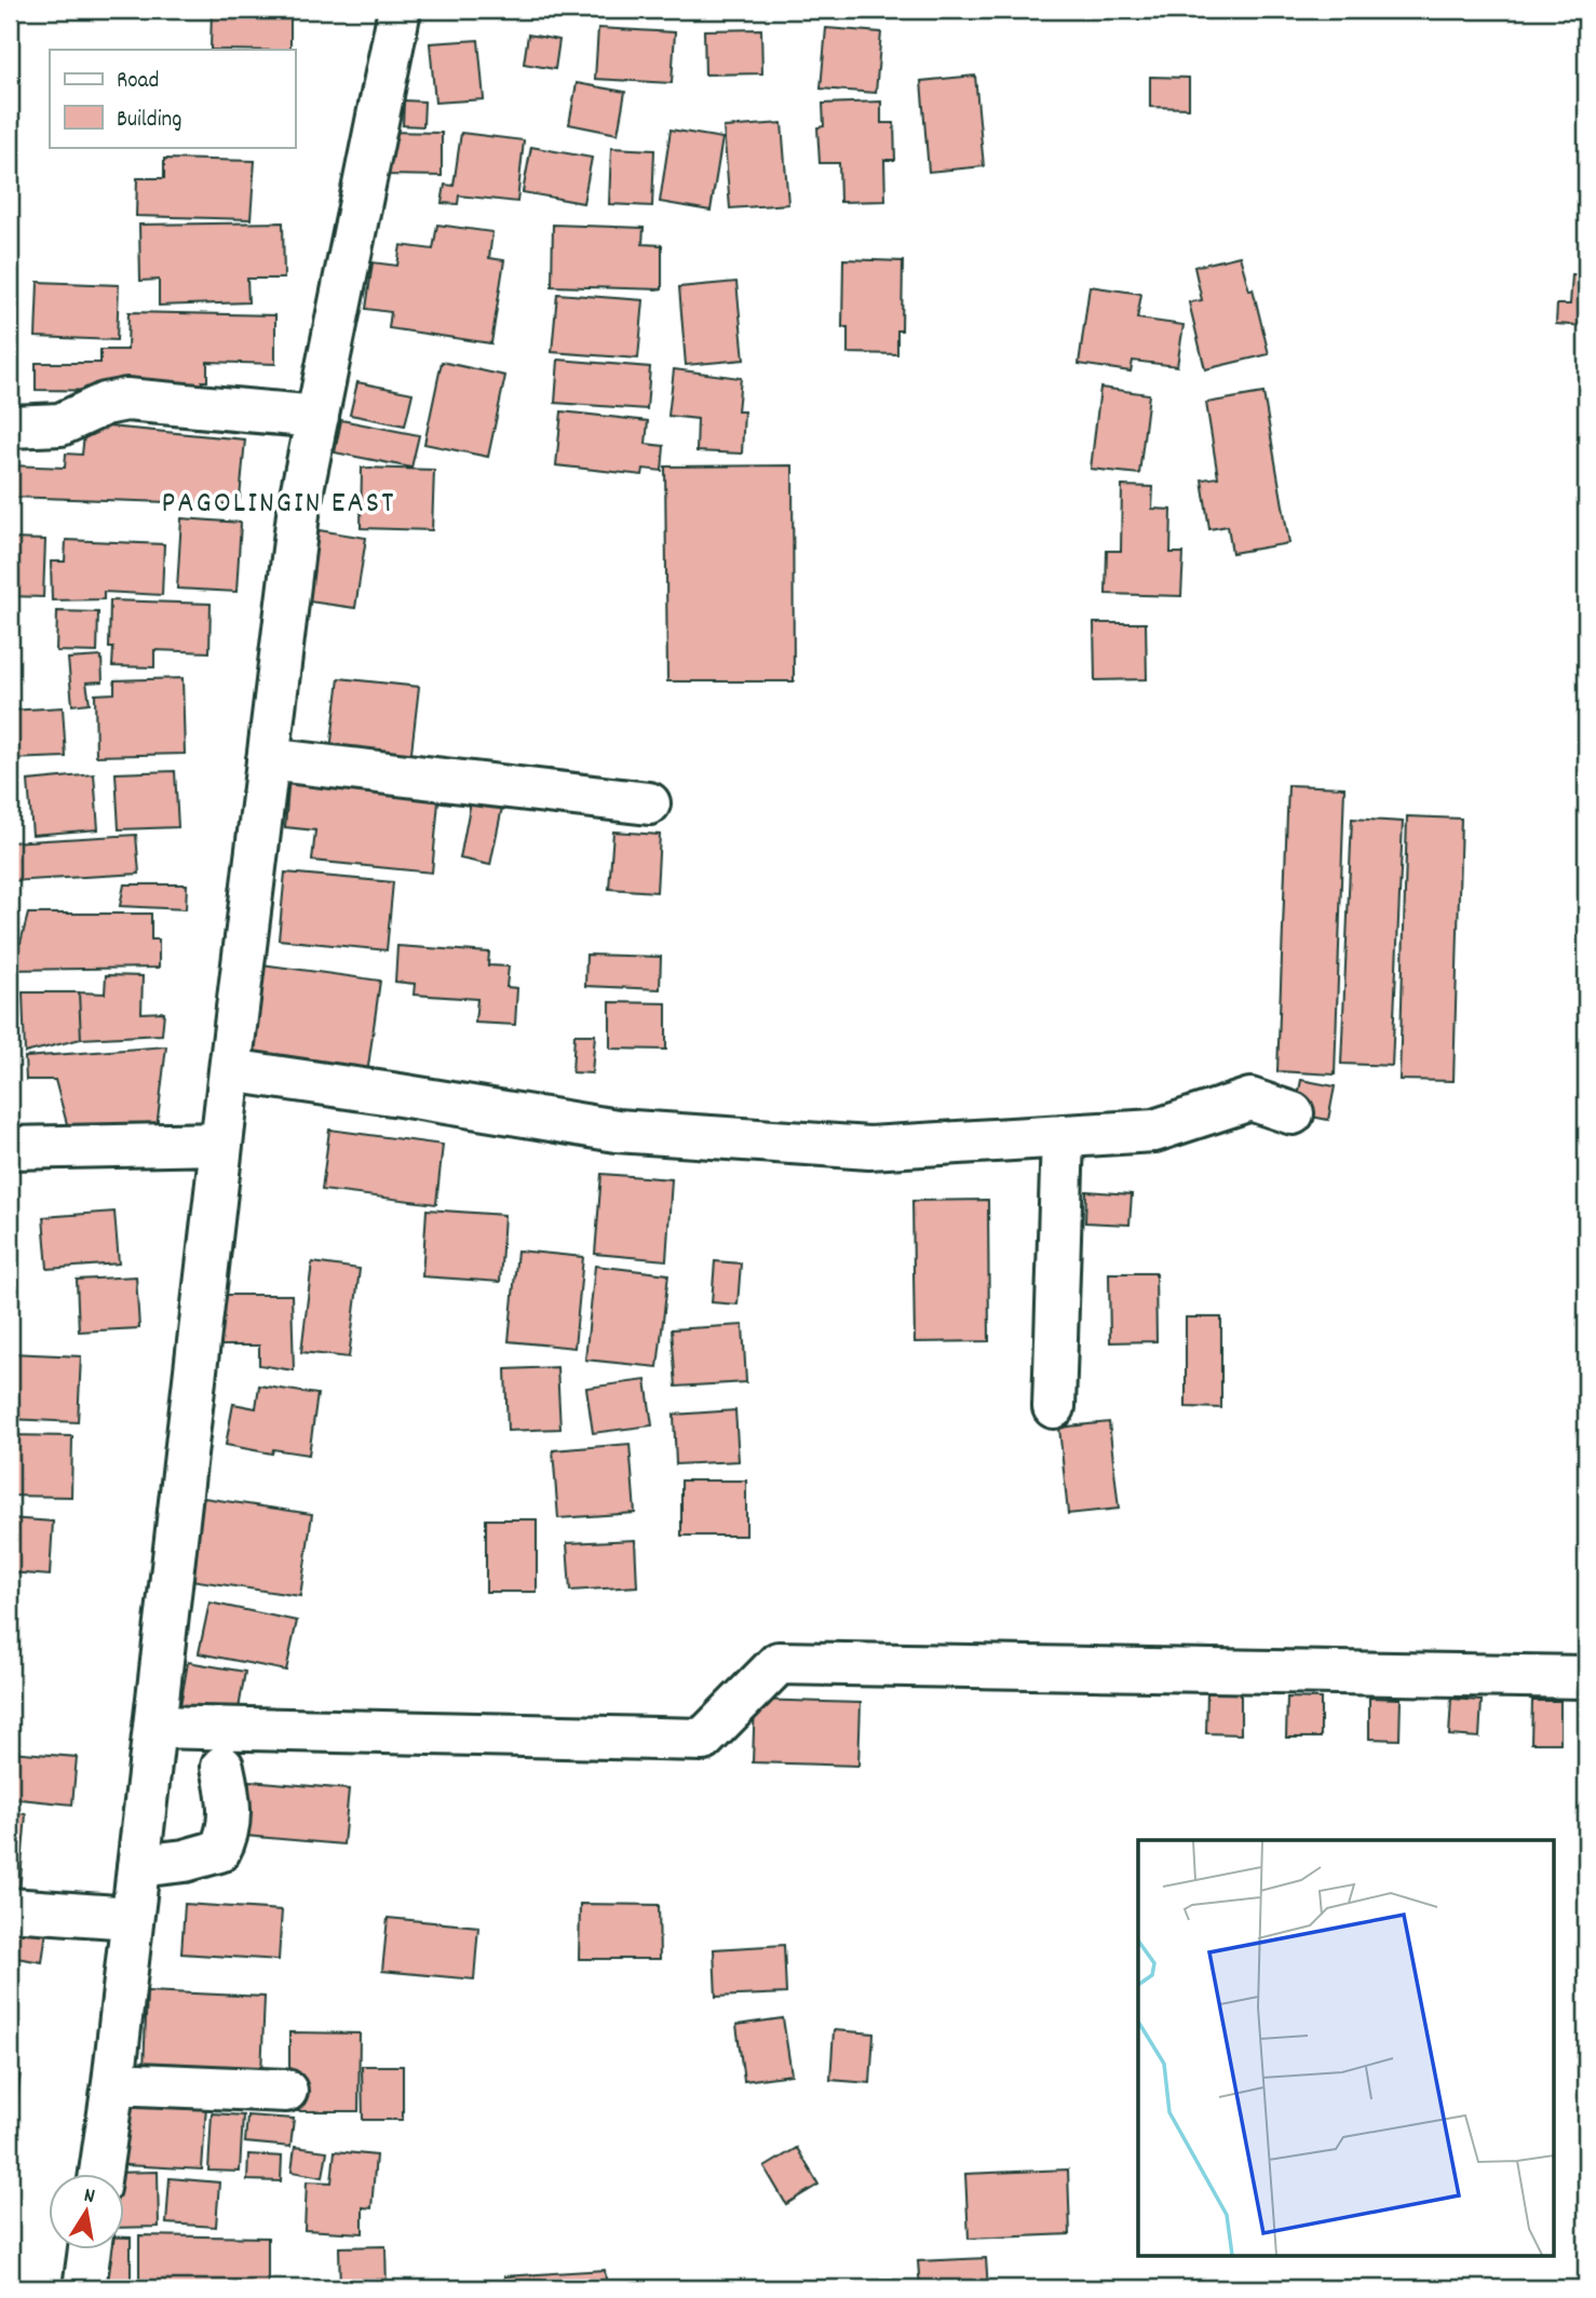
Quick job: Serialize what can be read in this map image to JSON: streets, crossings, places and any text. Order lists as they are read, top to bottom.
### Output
{
  "districts": ["PAGOLINGIN EAST"],
  "legend": ["Road", "Building"],
  "north": "top"
}
